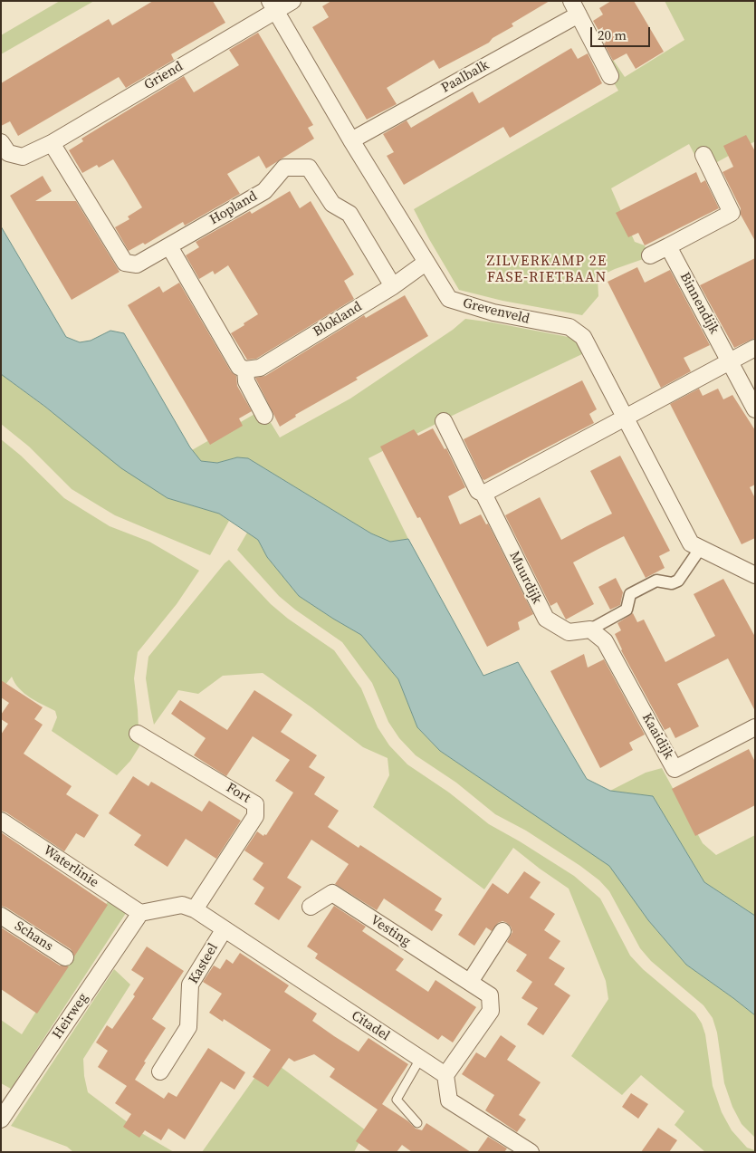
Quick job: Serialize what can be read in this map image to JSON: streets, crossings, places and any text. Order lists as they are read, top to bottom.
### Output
{
  "streets": {
    "street": [
      "Griend",
      "Paalbalk",
      "Hopland",
      "Binnendijk",
      "Grevenveld",
      "Blokland",
      "Muurdijk",
      "Kaaidijk",
      "Fort",
      "Waterlinie",
      "Vesting",
      "Schans",
      "Kasteel",
      "Heirweg",
      "Citadel"
    ]
  },
  "crossings": [
    ["Griend", "Grevenveld"],
    ["Paalbalk", "Grevenveld"],
    ["Hopland", "Blokland"],
    ["Grevenveld", "Blokland"],
    ["Muurdijk", "Kaaidijk"],
    ["Fort", "Citadel"],
    ["Waterlinie", "Heirweg"],
    ["Vesting", "Citadel"],
    ["Kasteel", "Citadel"]
  ],
  "districts": ["ZILVERKAMP 2E FASE-RIETBAAN"],
  "scale_bar": "20 m"
}
